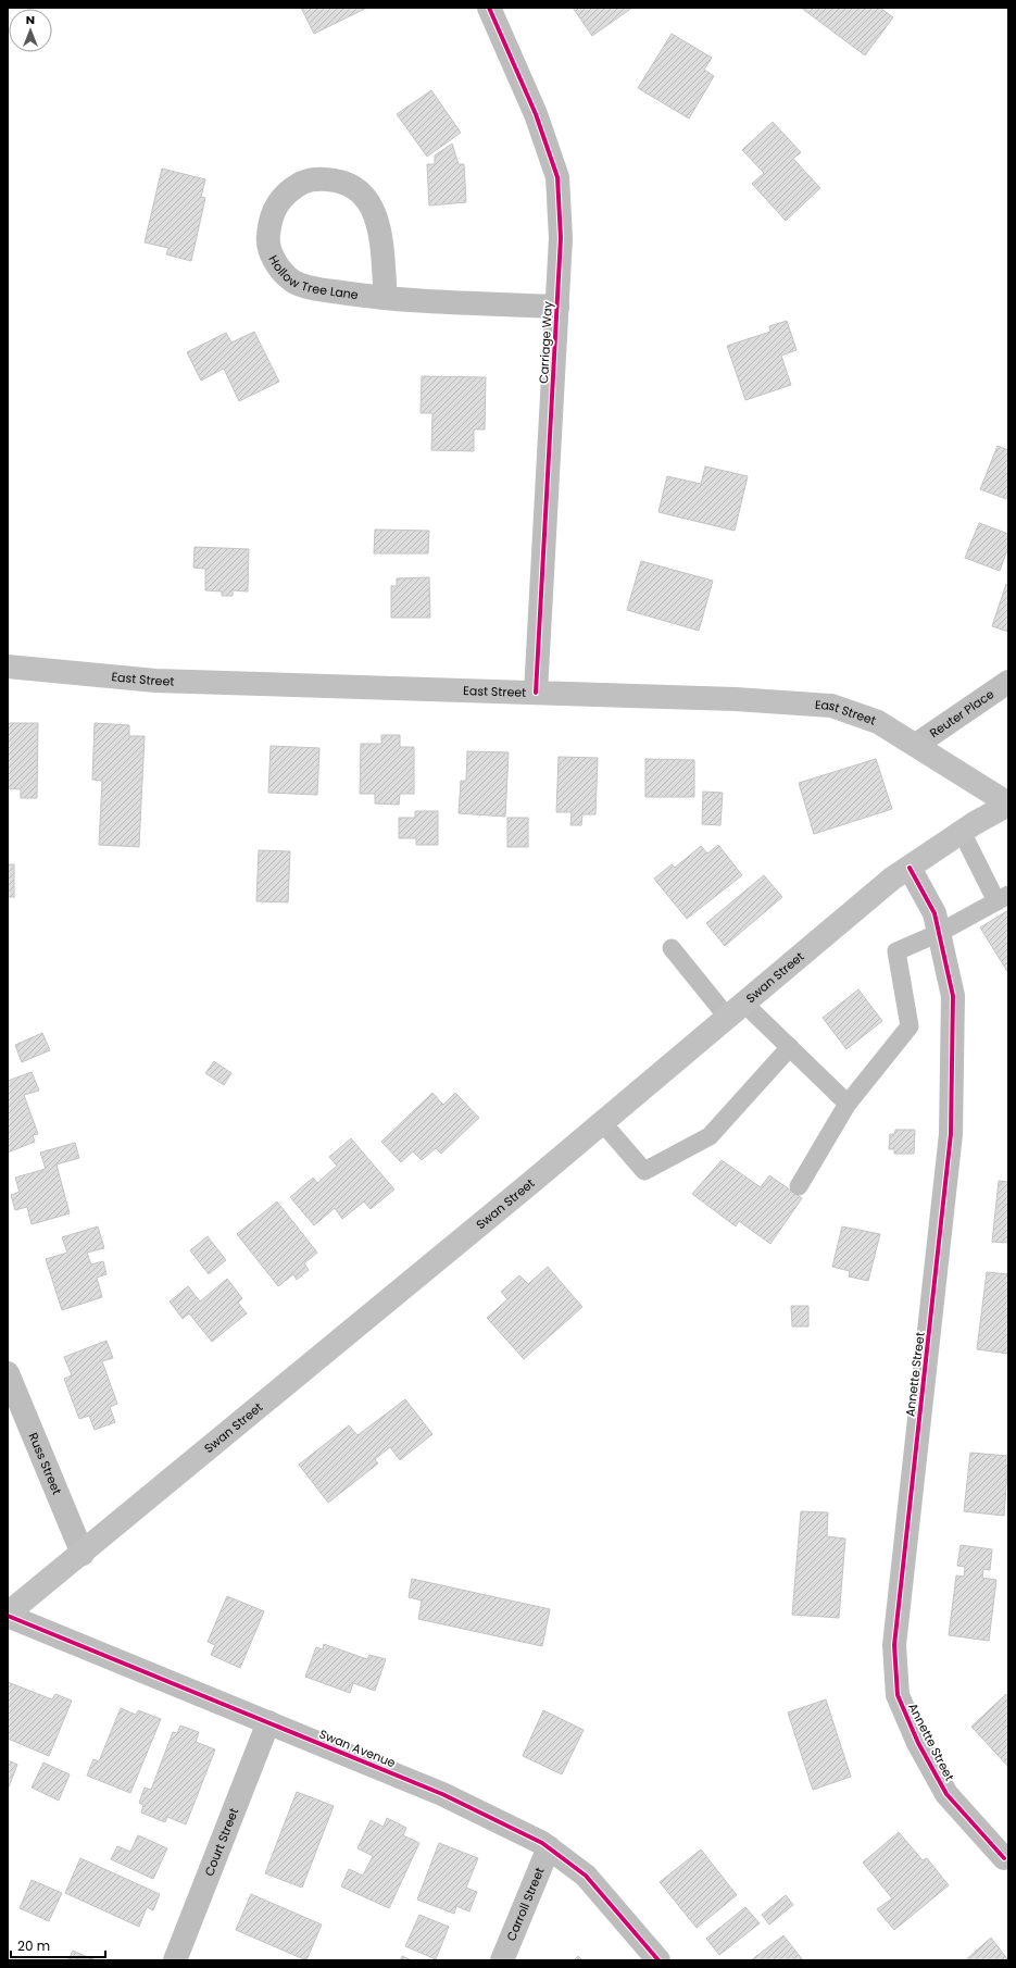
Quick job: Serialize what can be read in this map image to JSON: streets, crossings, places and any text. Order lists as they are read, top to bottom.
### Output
{
  "streets": {
    "main road": ["East Street", "Swan Street"],
    "street": [
      "Hollow Tree Lane",
      "Carriage Way",
      "Reuter Place",
      "Annette Street",
      "Russ Street",
      "Swan Avenue",
      "Court Street",
      "Carroll Street"
    ]
  },
  "crossings": [
    ["Hollow Tree Lane", "Carriage Way"],
    ["Carriage Way", "East Street"],
    ["East Street", "Reuter Place"],
    ["East Street", "Swan Street"],
    ["Swan Street", "Annette Street"],
    ["Swan Street", "Russ Street"],
    ["Swan Street", "Swan Avenue"],
    ["Swan Avenue", "Court Street"],
    ["Swan Avenue", "Carroll Street"]
  ],
  "scale_bar": "20 m",
  "north": "top"
}
